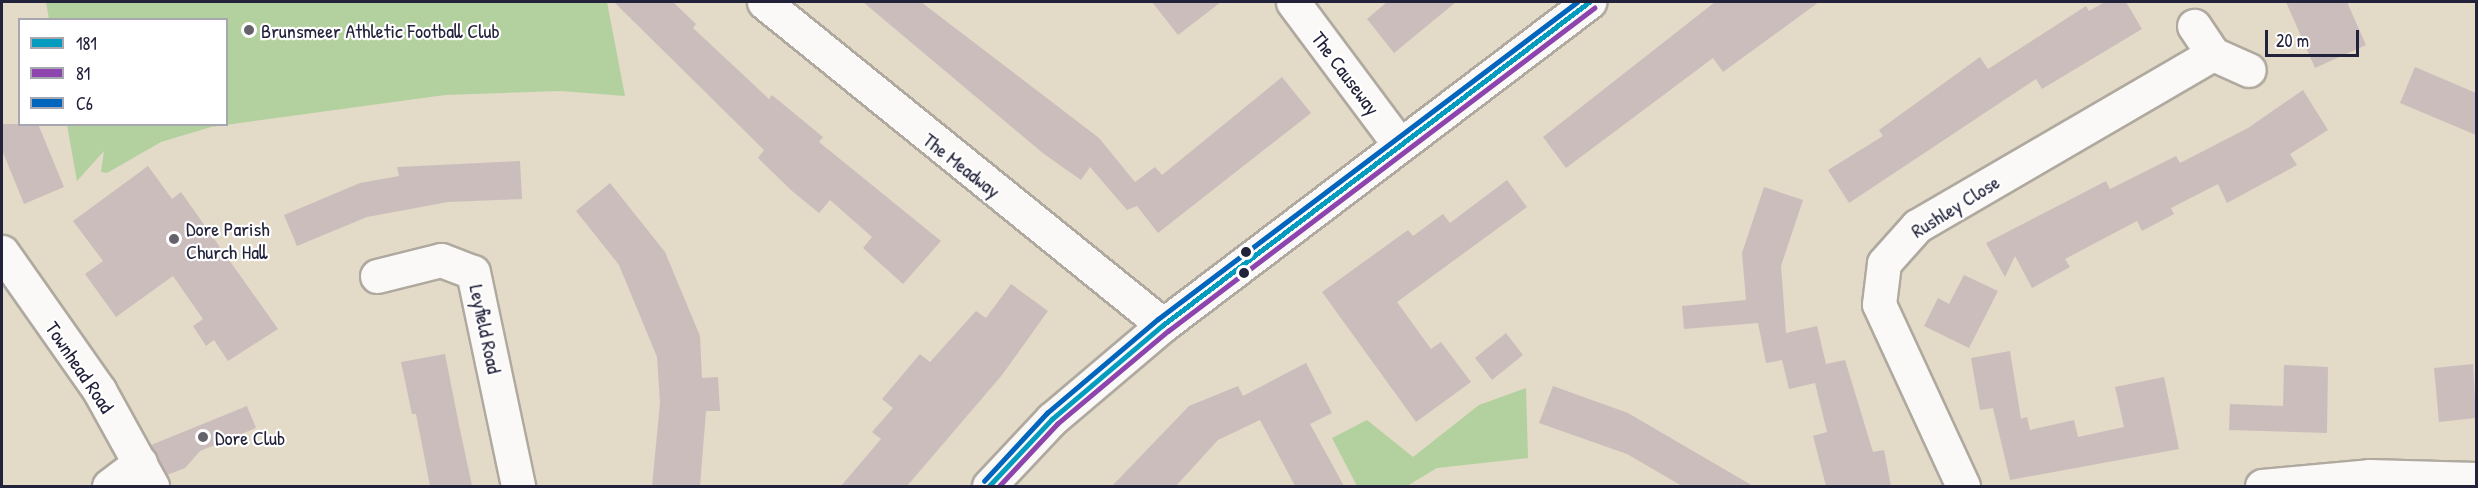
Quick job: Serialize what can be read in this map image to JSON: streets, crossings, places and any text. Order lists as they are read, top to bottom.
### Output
{
  "streets": {
    "street": [
      "The Causeway",
      "The Meadway",
      "Rushley Close",
      "Leyfield Road",
      "Townhead Road"
    ]
  },
  "places": ["Brunsmeer Athletic Football Club", "Dore Parish Church Hall", "Dore Club"],
  "lines": ["transit line 181", "transit line C6", "transit line 81"],
  "legend": ["181", "81", "C6"],
  "scale_bar": "20 m"
}
